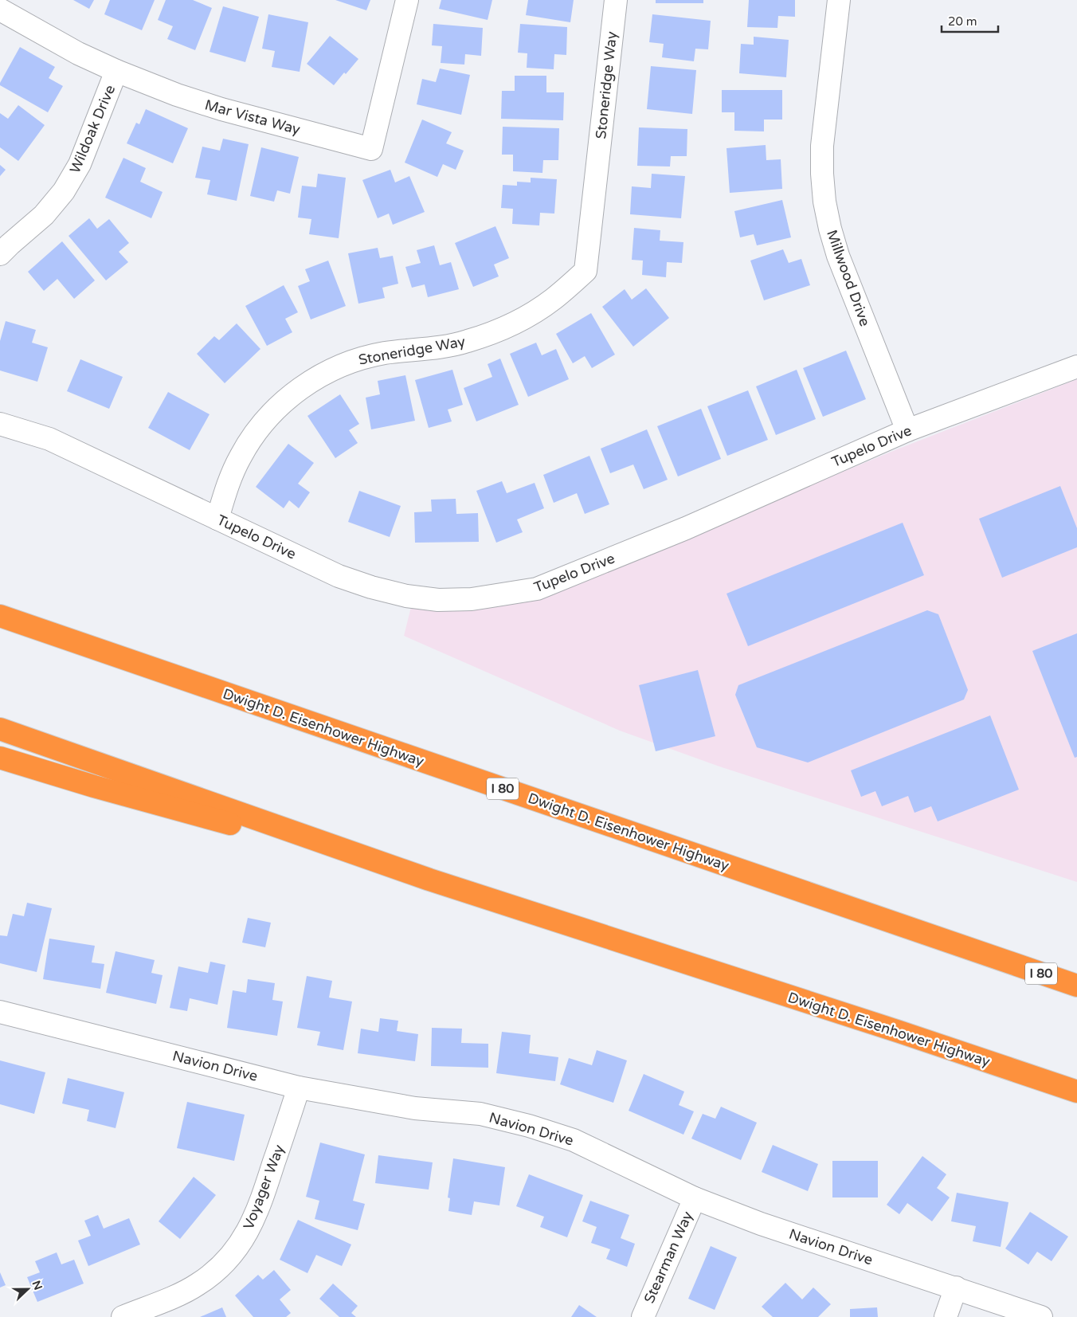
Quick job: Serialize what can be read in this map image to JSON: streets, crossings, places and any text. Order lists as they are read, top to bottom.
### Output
{
  "streets": {
    "highway": ["Dwight D. Eisenhower Highway", "I 80"],
    "street": [
      "Stoneridge Way",
      "Mar Vista Way",
      "Wildoak Drive",
      "Millwood Drive",
      "Tupelo Drive",
      "Navion Drive",
      "Voyager Way",
      "Stearman Way"
    ]
  },
  "crossings": [
    ["Stoneridge Way", "Tupelo Drive"],
    ["Mar Vista Way", "Wildoak Drive"],
    ["Millwood Drive", "Tupelo Drive"],
    ["Navion Drive", "Voyager Way"],
    ["Navion Drive", "Stearman Way"]
  ],
  "scale_bar": "20 m",
  "north": "right"
}
